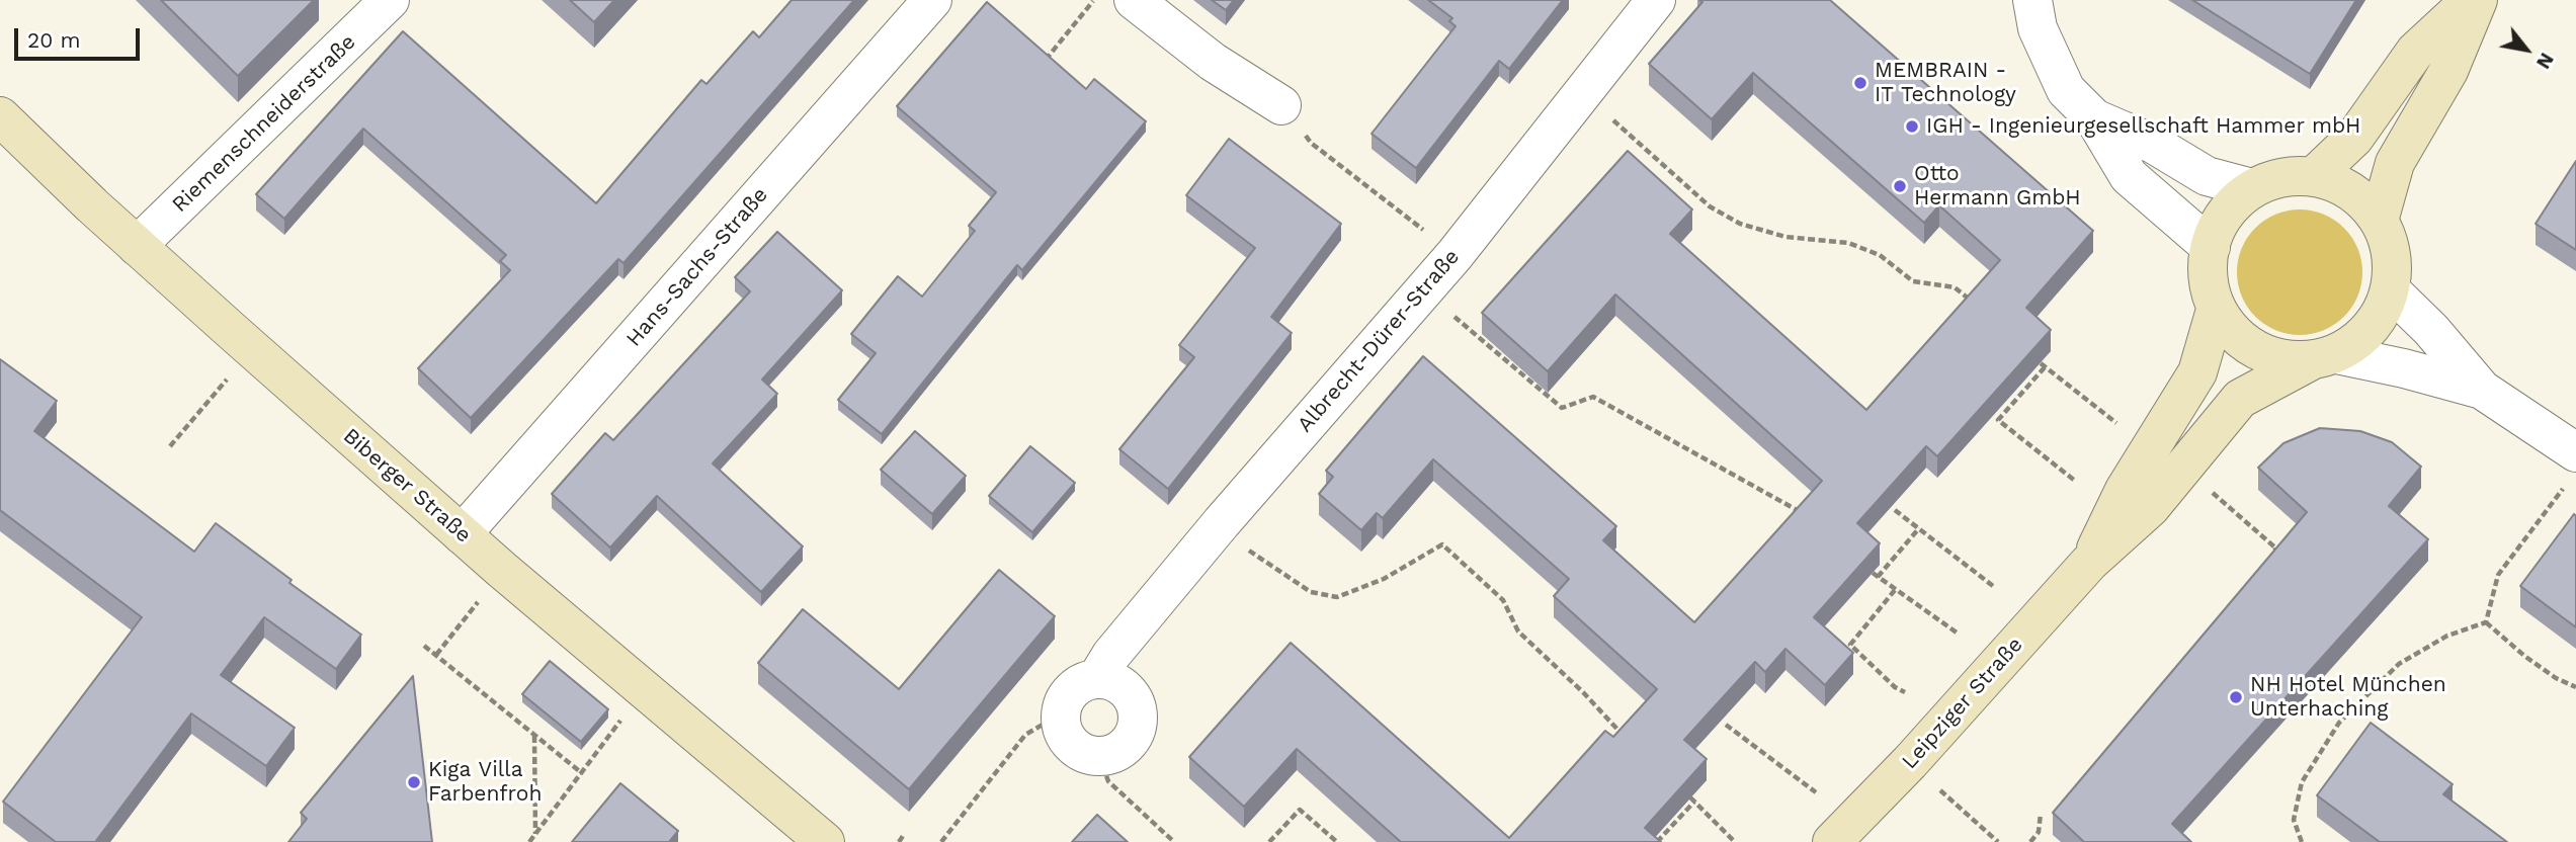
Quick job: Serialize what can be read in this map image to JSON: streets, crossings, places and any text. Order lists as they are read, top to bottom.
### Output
{
  "streets": {
    "main road": ["Biberger Straße", "Leipziger Straße"],
    "street": ["Riemenschneiderstraße", "Hans-Sachs-Straße", "Albrecht-Dürer-Straße"]
  },
  "crossings": [
    ["Riemenschneiderstraße", "Biberger Straße"],
    ["Hans-Sachs-Straße", "Biberger Straße"]
  ],
  "places": [
    "MEMBRAIN - IT Technology",
    "IGH - Ingenieurgesellschaft Hammer mbH",
    "Otto Hermann GmbH",
    "NH Hotel München Unterhaching",
    "Kiga Villa Farbenfroh"
  ],
  "scale_bar": "20 m",
  "north": "bottom right"
}
